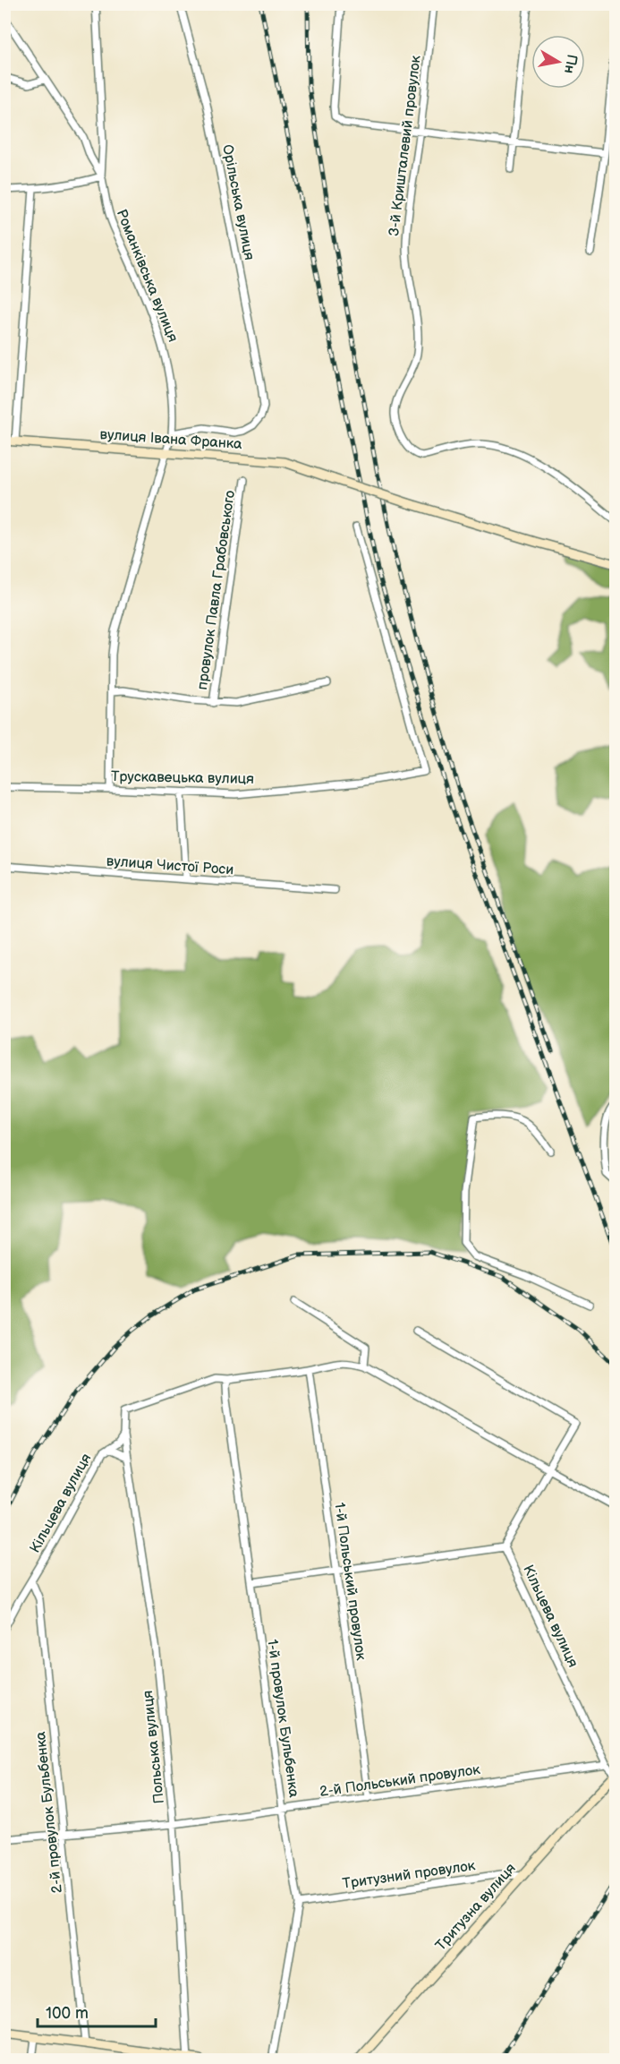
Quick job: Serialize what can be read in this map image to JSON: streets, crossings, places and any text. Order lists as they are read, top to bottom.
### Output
{
  "streets": {
    "main road": ["вулиця Івана Франка", "Тритузна вулиця"],
    "street": [
      "3-й Кришталевий провулок",
      "Орільська вулиця",
      "Романківська вулиця",
      "провулок Павла Грабовського",
      "Трускавецька вулиця",
      "вулиця Чистої Роси",
      "Кільцева вулиця",
      "1-й Польський провулок",
      "1-й провулок Бульбенка",
      "Польська вулиця",
      "2-й Польський провулок",
      "2-й провулок Бульбенка",
      "Тритузний провулок"
    ]
  },
  "crossings": [
    ["Орільська вулиця", "Романківська вулиця"],
    ["Романківська вулиця", "вулиця Івана Франка"],
    ["Романківська вулиця", "Трускавецька вулиця"],
    ["Кільцева вулиця", "Польська вулиця"],
    ["Кільцева вулиця", "2-й Польський провулок"],
    ["Кільцева вулиця", "2-й провулок Бульбенка"],
    ["Кільцева вулиця", "Тритузна вулиця"],
    ["1-й Польський провулок", "2-й Польський провулок"],
    ["1-й провулок Бульбенка", "2-й Польський провулок"],
    ["1-й провулок Бульбенка", "Тритузний провулок"],
    ["Польська вулиця", "2-й Польський провулок"],
    ["2-й Польський провулок", "2-й провулок Бульбенка"],
    ["Тритузний провулок", "Тритузна вулиця"]
  ],
  "scale_bar": "100 m",
  "north": "right"
}
